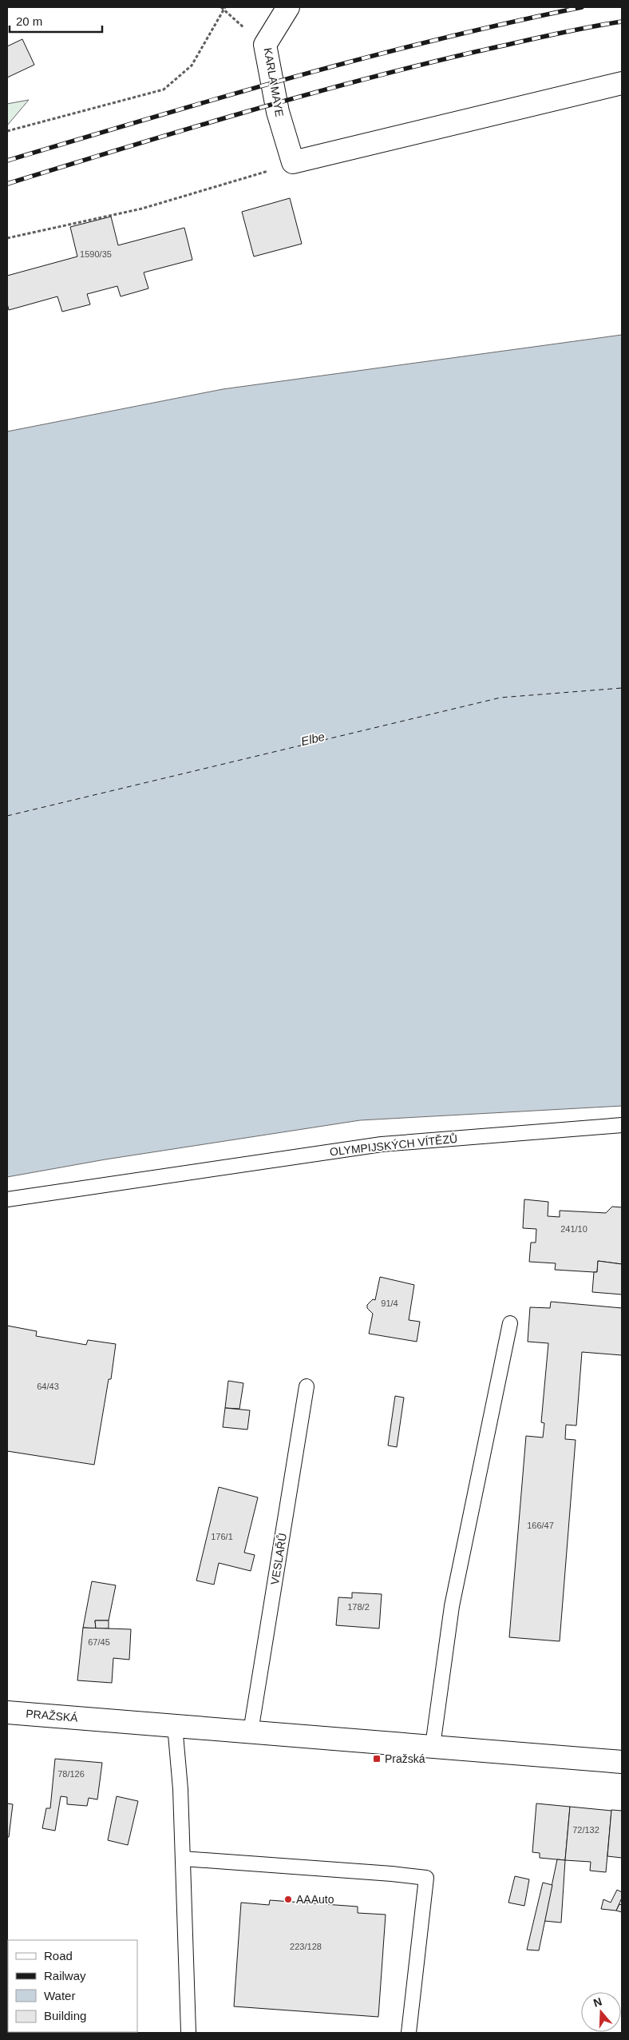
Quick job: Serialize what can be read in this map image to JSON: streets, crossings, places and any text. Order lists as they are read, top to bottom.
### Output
{
  "streets": {
    "main road": ["KARLA MAYE", "PRAŽSKÁ"],
    "lane": ["OLYMPIJSKÝCH VÍTĚZŮ", "VESLAŘŮ"]
  },
  "crossings": [
    ["VESLAŘŮ", "PRAŽSKÁ"]
  ],
  "water": ["Elbe"],
  "places": {
    "transit": ["Pražská"],
    "other": ["AAAuto"]
  },
  "house_numbers": [
    "1590/35",
    "241/10",
    "91/4",
    "64/43",
    "166/47",
    "176/1",
    "178/2",
    "67/45",
    "78/126",
    "72/132",
    "223/128"
  ],
  "legend": [
    "Road",
    "Railway",
    "Water",
    "Building"
  ],
  "scale_bar": "20 m",
  "north": "top"
}
